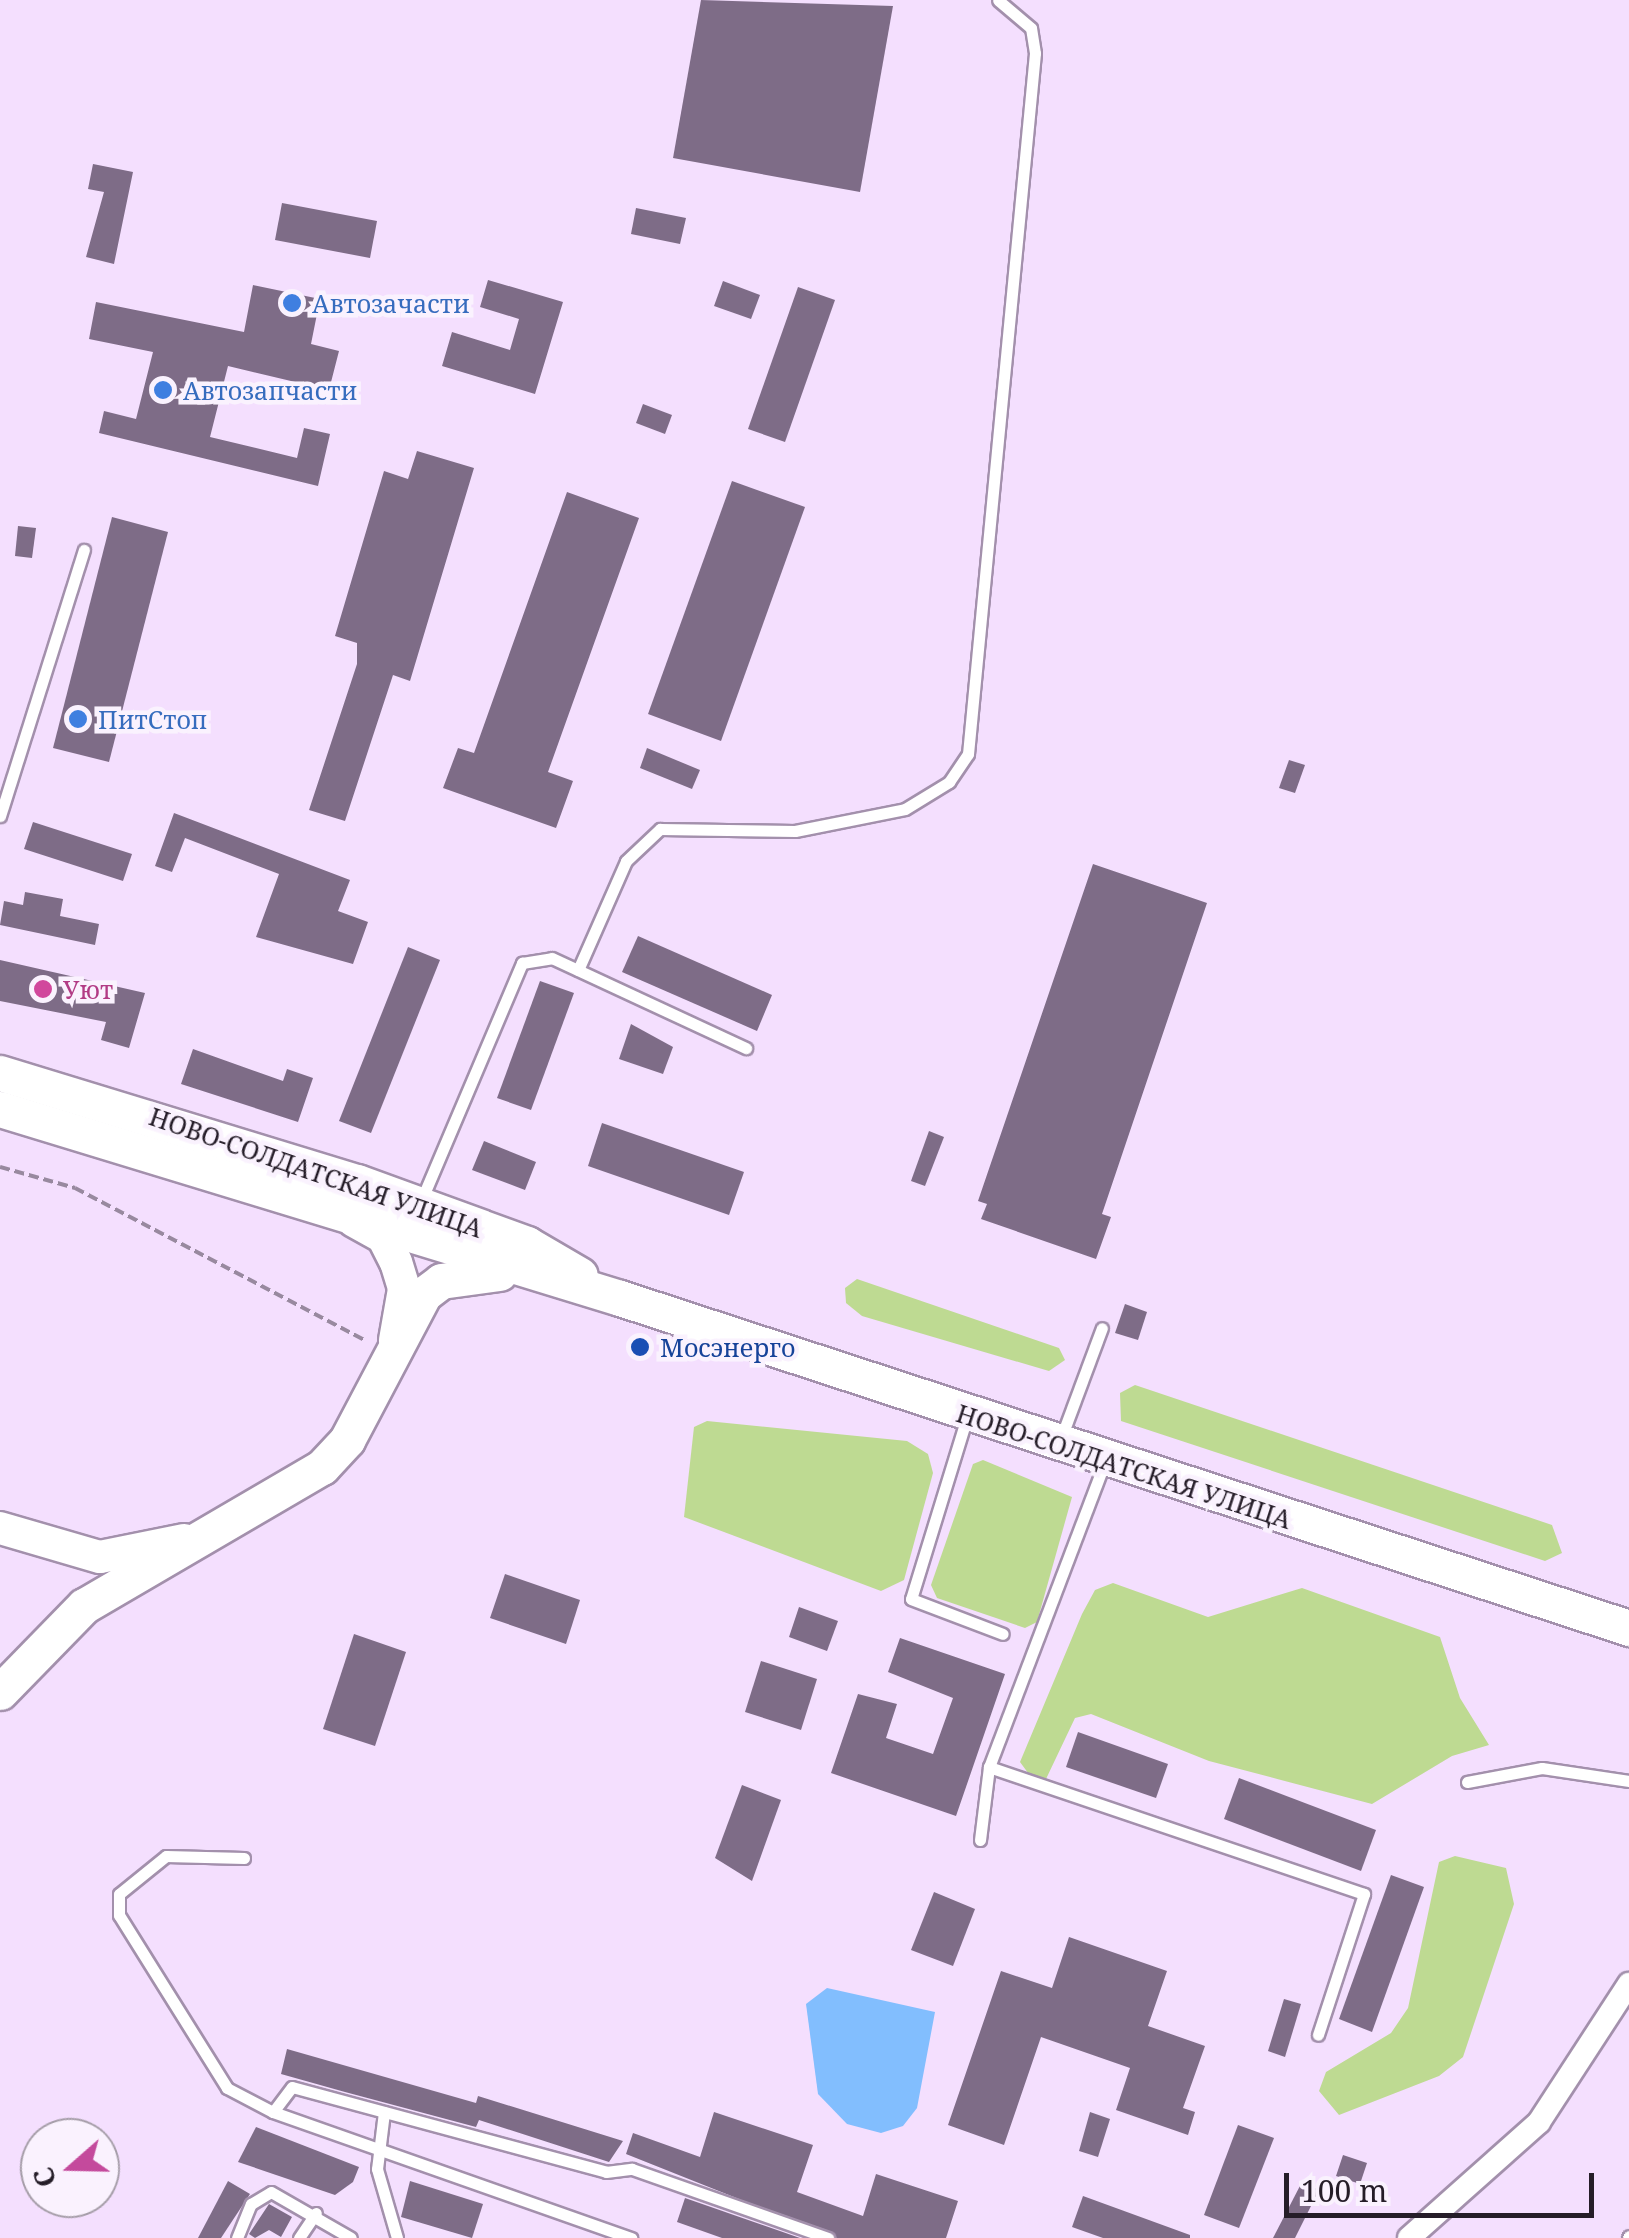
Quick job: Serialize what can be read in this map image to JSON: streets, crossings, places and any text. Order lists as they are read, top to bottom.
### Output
{
  "streets": {
    "main road": ["НОВО-СОЛДАТСКАЯ УЛИЦА"]
  },
  "places": [
    "Автозачасти",
    "Автозапчасти",
    "ПитСтоп",
    "Уют",
    "Мосэнерго"
  ],
  "scale_bar": "100 m",
  "north": "left"
}
